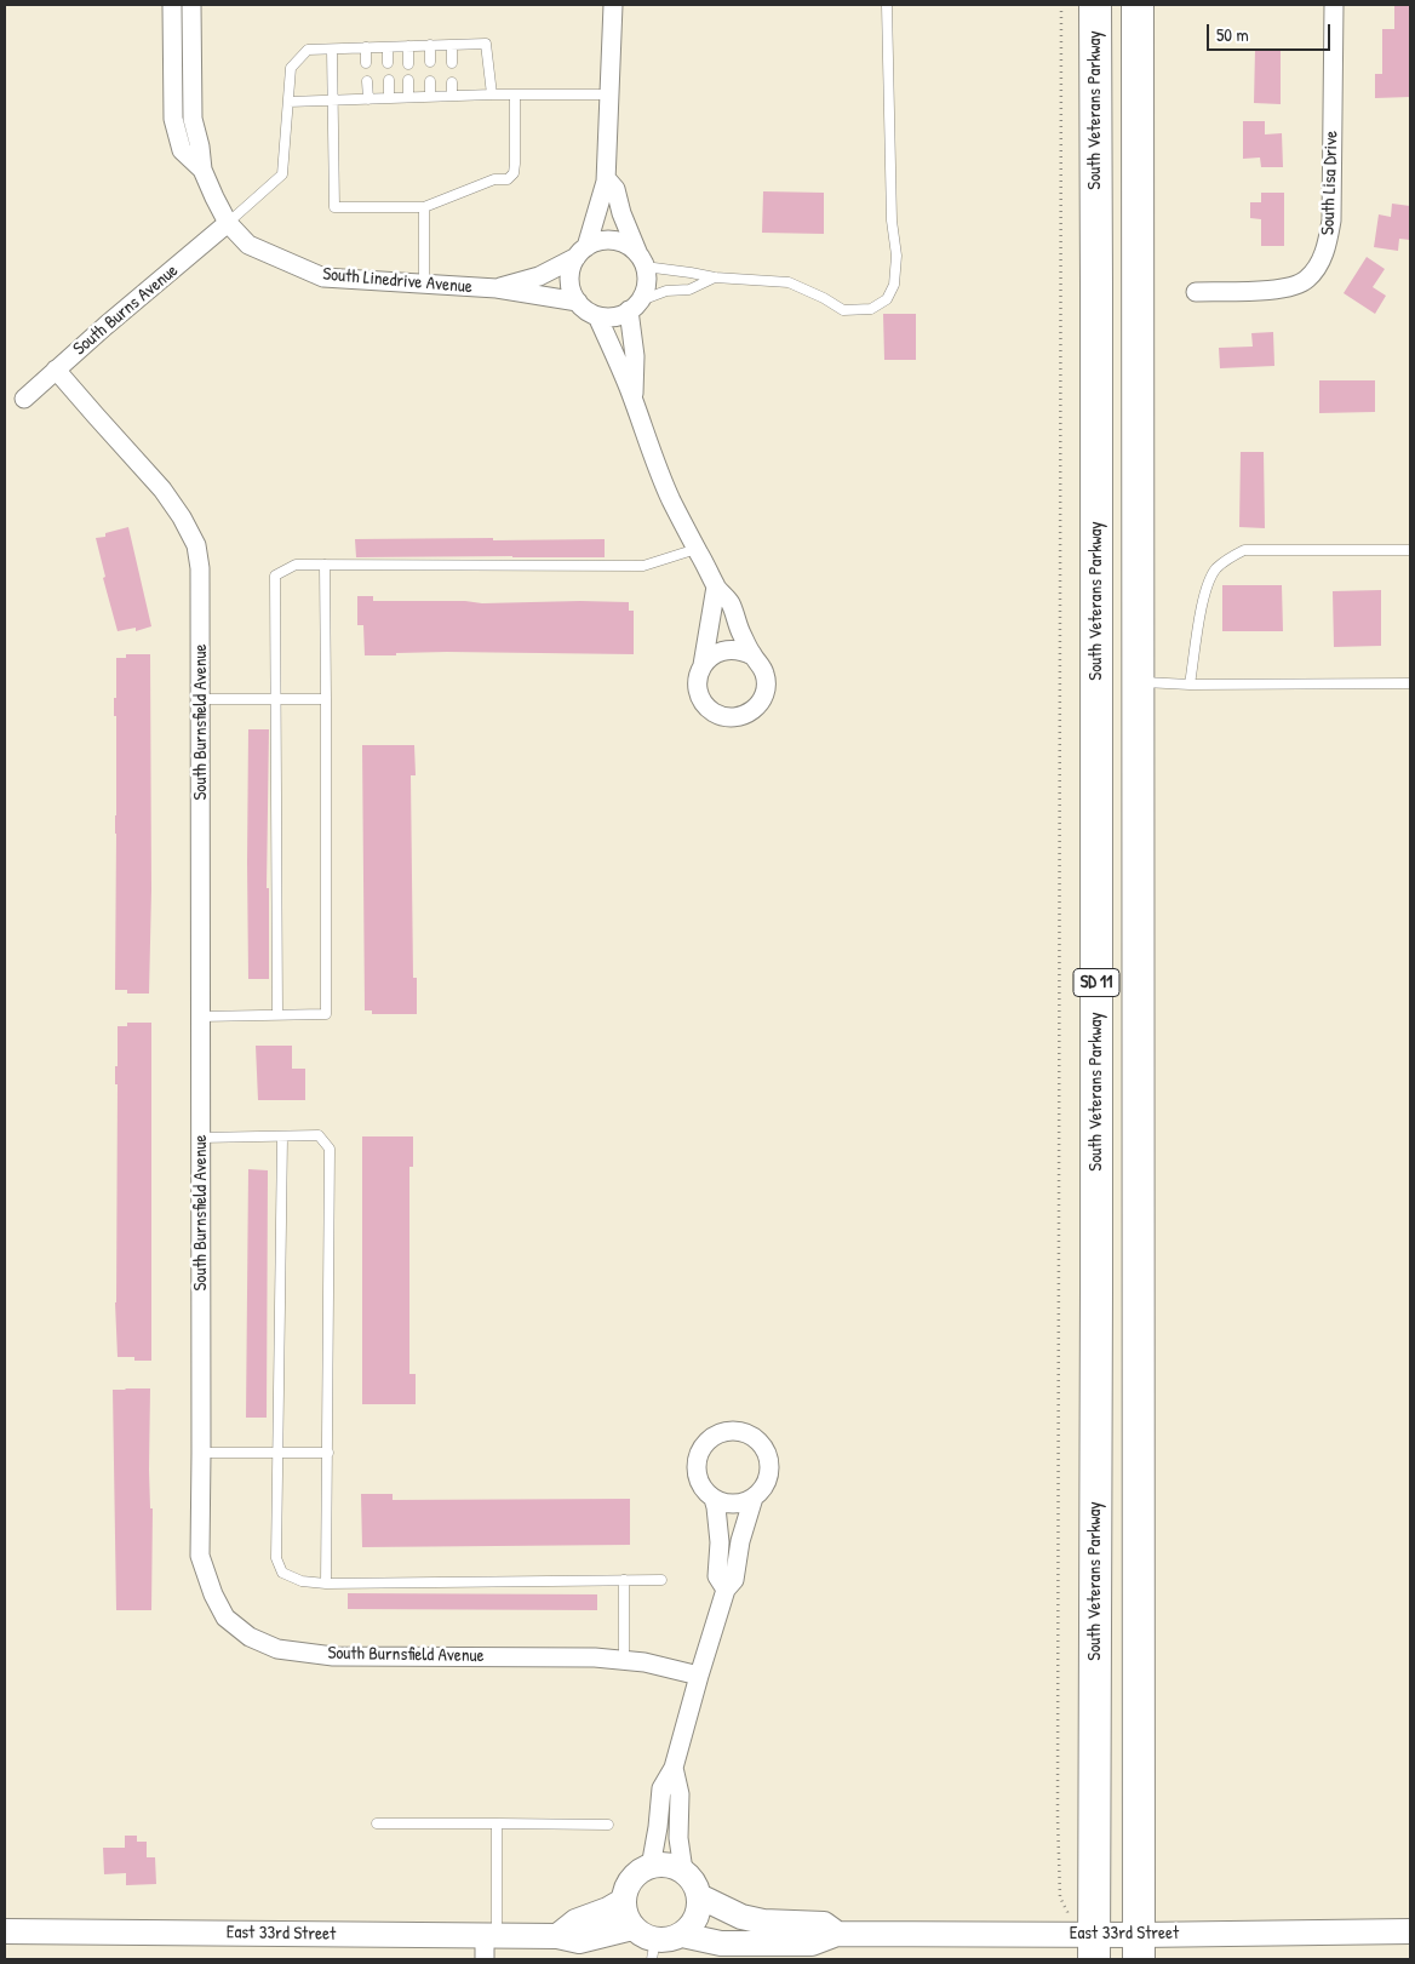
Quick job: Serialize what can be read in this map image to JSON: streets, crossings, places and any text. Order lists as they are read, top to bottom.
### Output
{
  "streets": {
    "highway": ["South Veterans Parkway", "SD 11"],
    "street": [
      "South Lisa Drive",
      "South Linedrive Avenue",
      "South Burns Avenue",
      "South Burnsfield Avenue",
      "East 33rd Street"
    ]
  },
  "crossings": [
    ["South Veterans Parkway", "East 33rd Street"],
    ["South Linedrive Avenue", "South Burns Avenue"],
    ["South Burns Avenue", "South Burnsfield Avenue"],
    ["SD 11", "East 33rd Street"]
  ],
  "scale_bar": "50 m"
}
